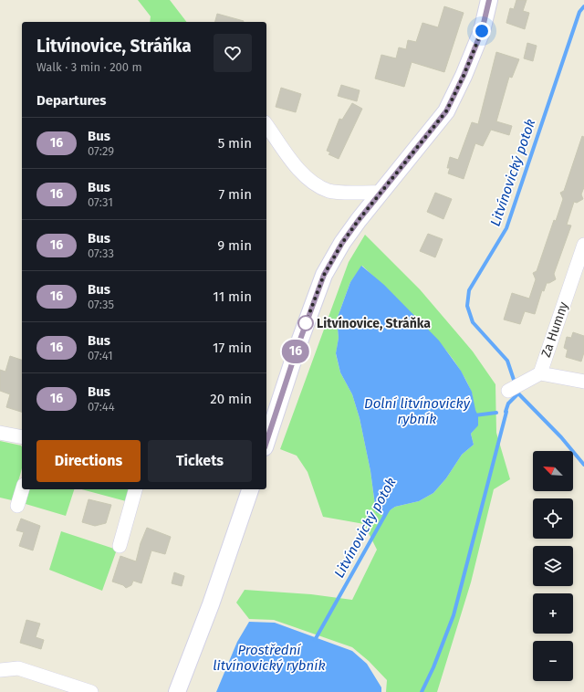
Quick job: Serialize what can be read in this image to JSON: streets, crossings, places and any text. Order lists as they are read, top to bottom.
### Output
{
  "streets": {
    "street": ["Za Humny"]
  },
  "water": ["Litvínovický potok", "Dolní litvínovický rybník", "Prostřední litvínovický rybník"],
  "places": ["Litvínovice, Stráňka"],
  "lines": ["bus line 16"],
  "north": "top left",
  "page": {
    "on_map": "16",
    "heading": [
      ["Litvínovice, Stráňka", "Walk · 3 min · 200 m"],
      "Departures"
    ],
    "list": [
      {
        "mark": "16",
        "name": "Bus",
        "note": "07:29",
        "value": "5 min"
      },
      {
        "mark": "16",
        "name": "Bus",
        "note": "07:31",
        "value": "7 min"
      },
      {
        "mark": "16",
        "name": "Bus",
        "note": "07:33",
        "value": "9 min"
      },
      {
        "mark": "16",
        "name": "Bus",
        "note": "07:35",
        "value": "11 min"
      },
      {
        "mark": "16",
        "name": "Bus",
        "note": "07:41",
        "value": "17 min"
      },
      {
        "mark": "16",
        "name": "Bus",
        "note": "07:44",
        "value": "20 min"
      }
    ],
    "buttons": ["Directions", "Tickets"],
    "map_buttons": ["+", "−"]
  }
}
